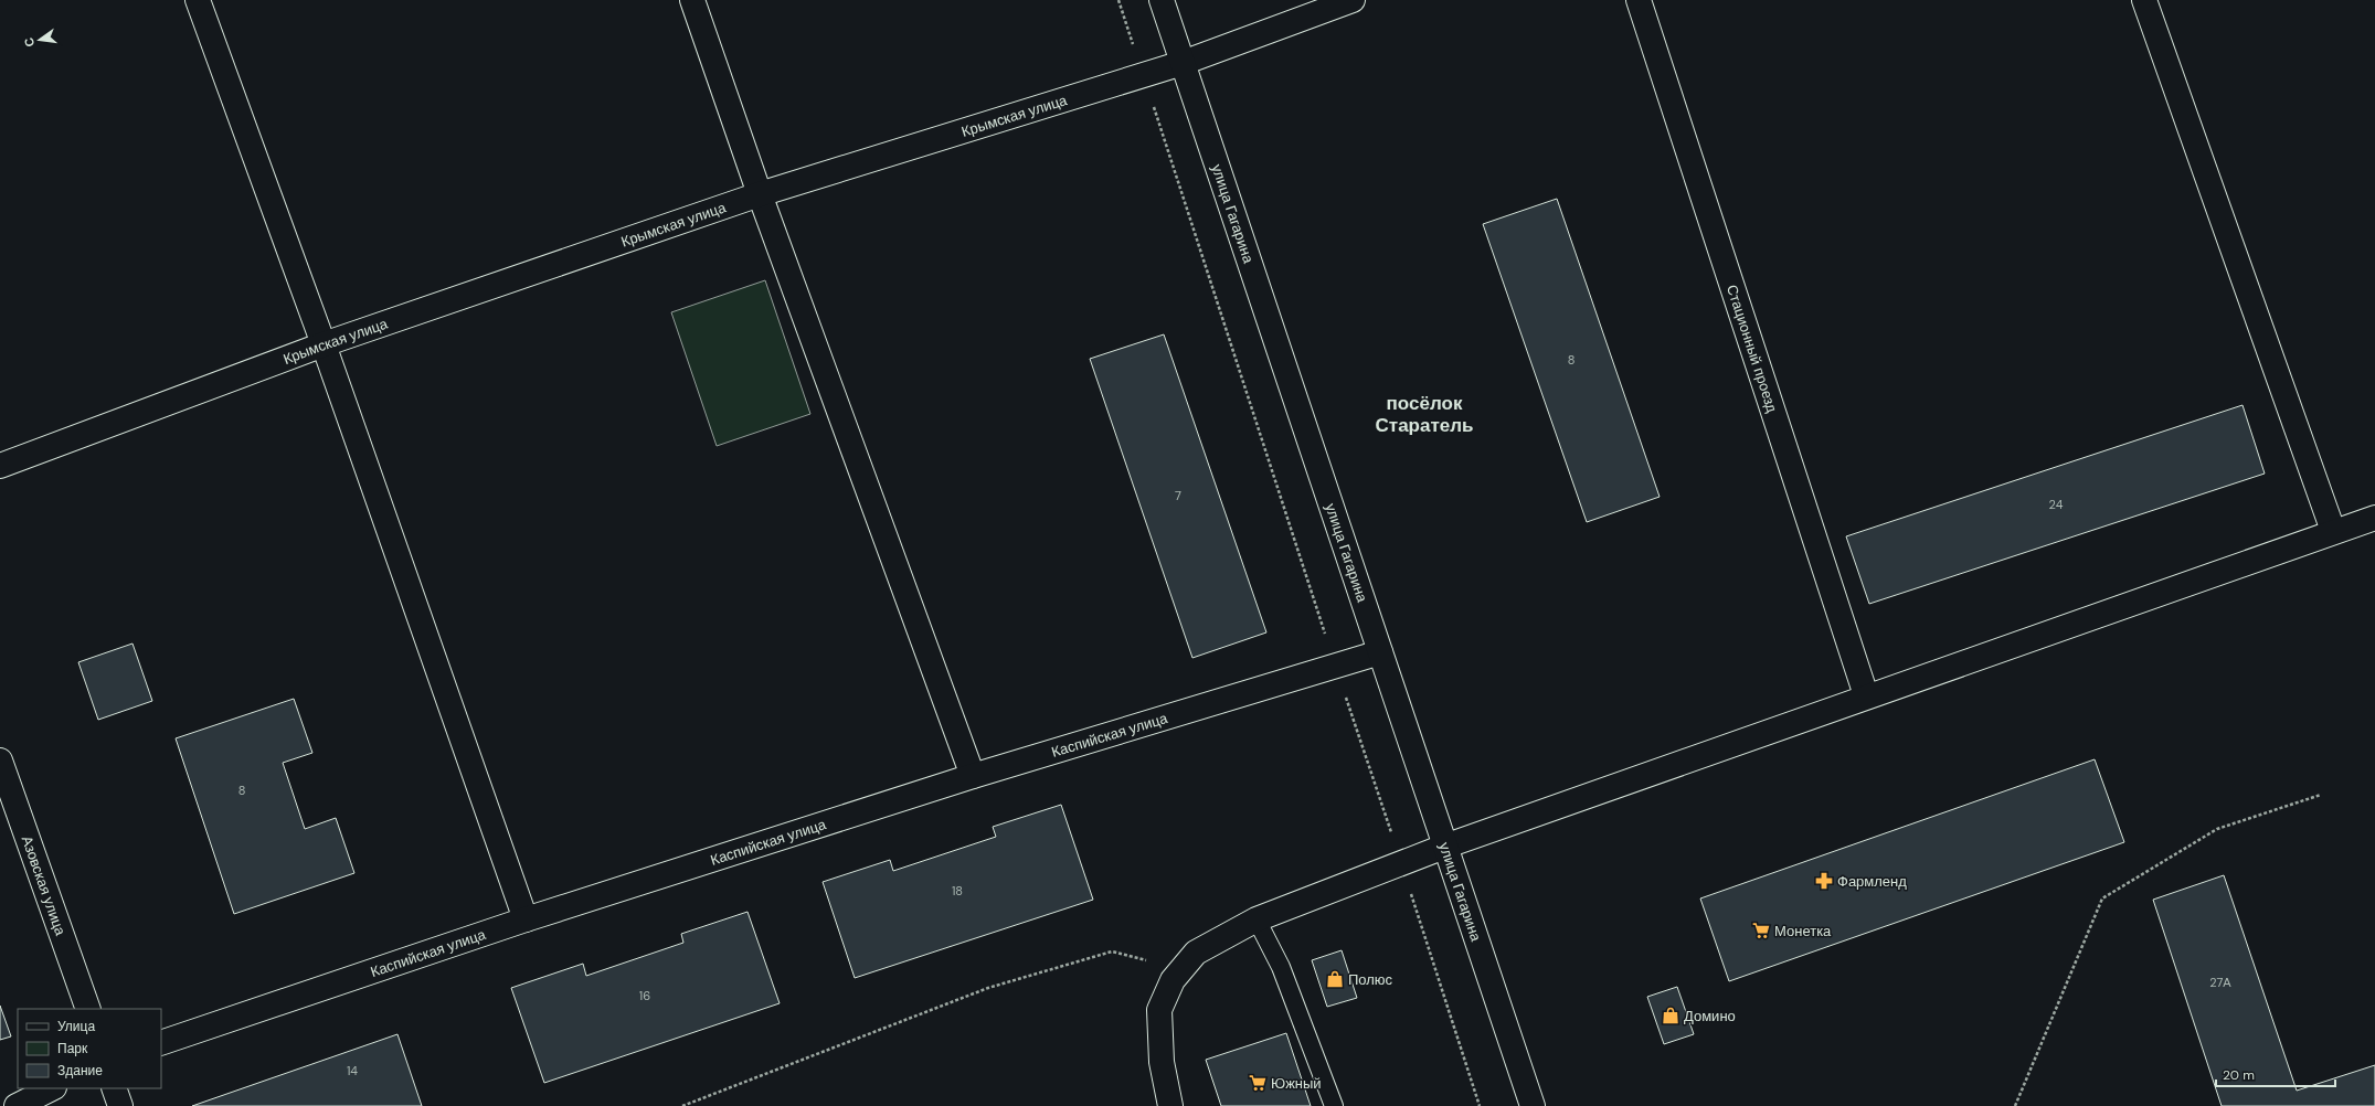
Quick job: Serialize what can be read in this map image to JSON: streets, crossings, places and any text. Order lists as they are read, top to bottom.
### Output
{
  "streets": {
    "street": [
      "Крымская улица",
      "улица Гагарина",
      "Стационный проезд",
      "Каспийская улица",
      "Азовская улица"
    ]
  },
  "crossings": [
    ["Крымская улица", "улица Гагарина"],
    ["улица Гагарина", "Каспийская улица"]
  ],
  "districts": ["посёлок Старатель"],
  "places": {
    "pharmacy": ["Фармленд"],
    "supermarket": ["Монетка", "Южный"],
    "shop": ["Полюс", "Домино"]
  },
  "house_numbers": [
    "8",
    "7",
    "24",
    "8",
    "18",
    "27А",
    "16",
    "14"
  ],
  "legend": ["Улица", "Парк", "Здание"],
  "scale_bar": "20 m",
  "north": "left"
}
